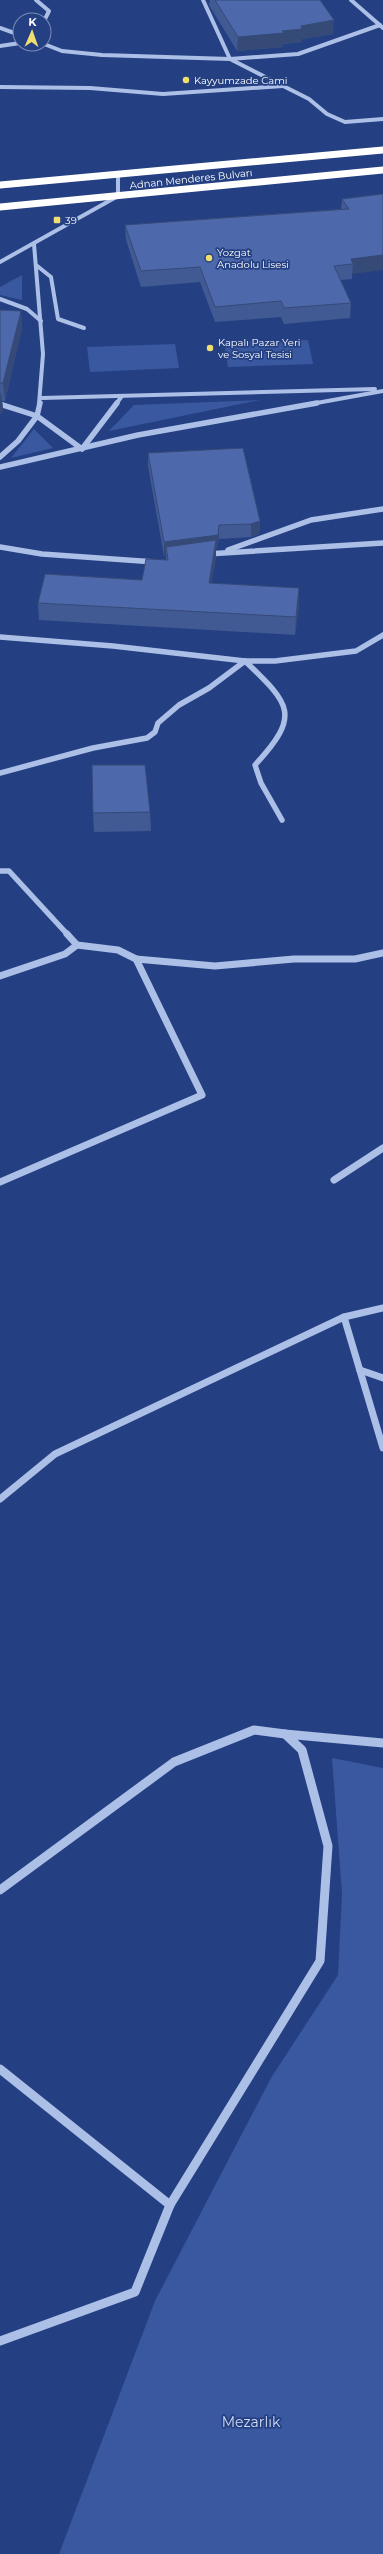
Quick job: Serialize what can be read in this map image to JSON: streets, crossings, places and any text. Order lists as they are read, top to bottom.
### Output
{
  "streets": {
    "highway": ["Adnan Menderes Bulvarı"]
  },
  "parks": ["Mezarlık"],
  "places": {
    "other": ["Kayyumzade Cami", "Yozgat Anadolu Lisesi", "Kapalı Pazar Yeri ve Sosyal Tesisi"],
    "transit": ["39"]
  },
  "north": "top"
}
